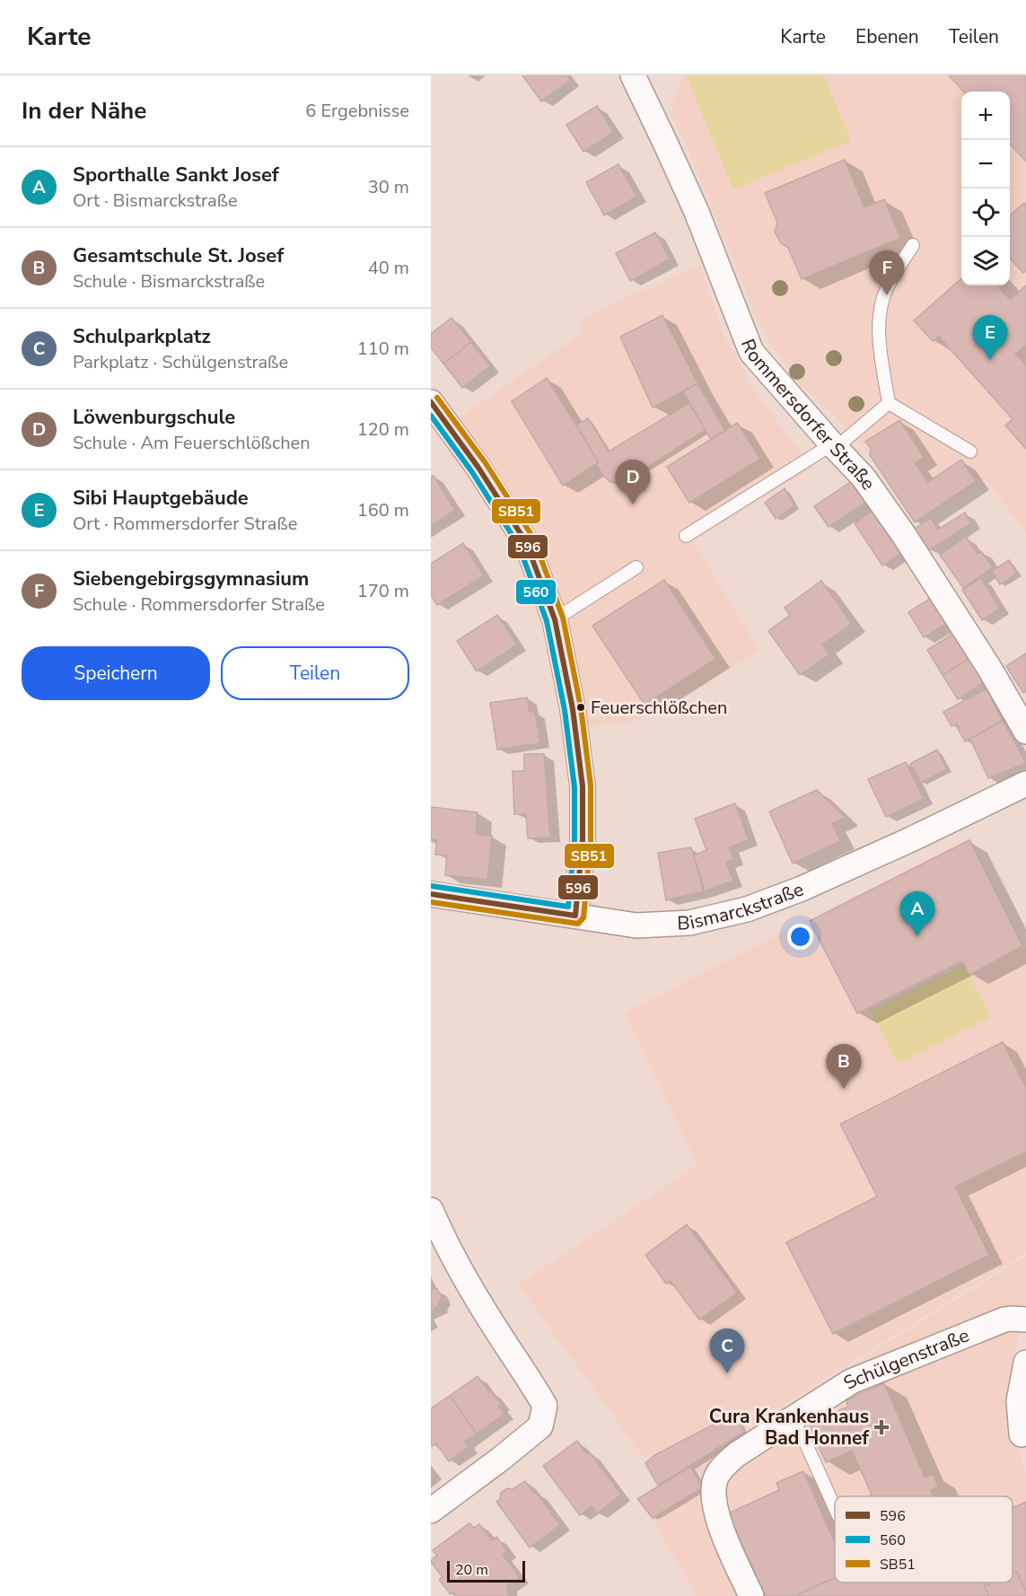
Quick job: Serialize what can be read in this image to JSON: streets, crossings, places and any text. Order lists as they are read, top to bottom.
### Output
{
  "streets": {
    "street": ["Rommersdorfer Straße", "Bismarckstraße", "Schülgenstraße"]
  },
  "places": {
    "other": ["Feuerschlößchen"],
    "health": ["Cura Krankenhaus Bad Honnef"]
  },
  "lines": ["transit line SB51", "transit line 596", "transit line 560"],
  "legend": ["596", "560", "SB51"],
  "scale_bar": "20 m",
  "page": {
    "header": "Karte",
    "nav": ["Karte", "Ebenen", "Teilen"],
    "heading": ["In der Nähe", "6 Ergebnisse"],
    "map_buttons": ["+", "−"],
    "list": [
      {
        "mark": "A",
        "name": "Sporthalle Sankt Josef",
        "note": "Ort · Bismarckstraße",
        "value": "30 m"
      },
      {
        "mark": "B",
        "name": "Gesamtschule St. Josef",
        "note": "Schule · Bismarckstraße",
        "value": "40 m"
      },
      {
        "mark": "C",
        "name": "Schulparkplatz",
        "note": "Parkplatz · Schülgenstraße",
        "value": "110 m"
      },
      {
        "mark": "D",
        "name": "Löwenburgschule",
        "note": "Schule · Am Feuerschlößchen",
        "value": "120 m"
      },
      {
        "mark": "E",
        "name": "Sibi Hauptgebäude",
        "note": "Ort · Rommersdorfer Straße",
        "value": "160 m"
      },
      {
        "mark": "F",
        "name": "Siebengebirgsgymnasium",
        "note": "Schule · Rommersdorfer Straße",
        "value": "170 m"
      }
    ],
    "pins": [
      "F",
      "E",
      "D",
      "A",
      "B",
      "C"
    ],
    "buttons": ["Speichern", "Teilen"],
    "scale": "20 m"
  }
}
